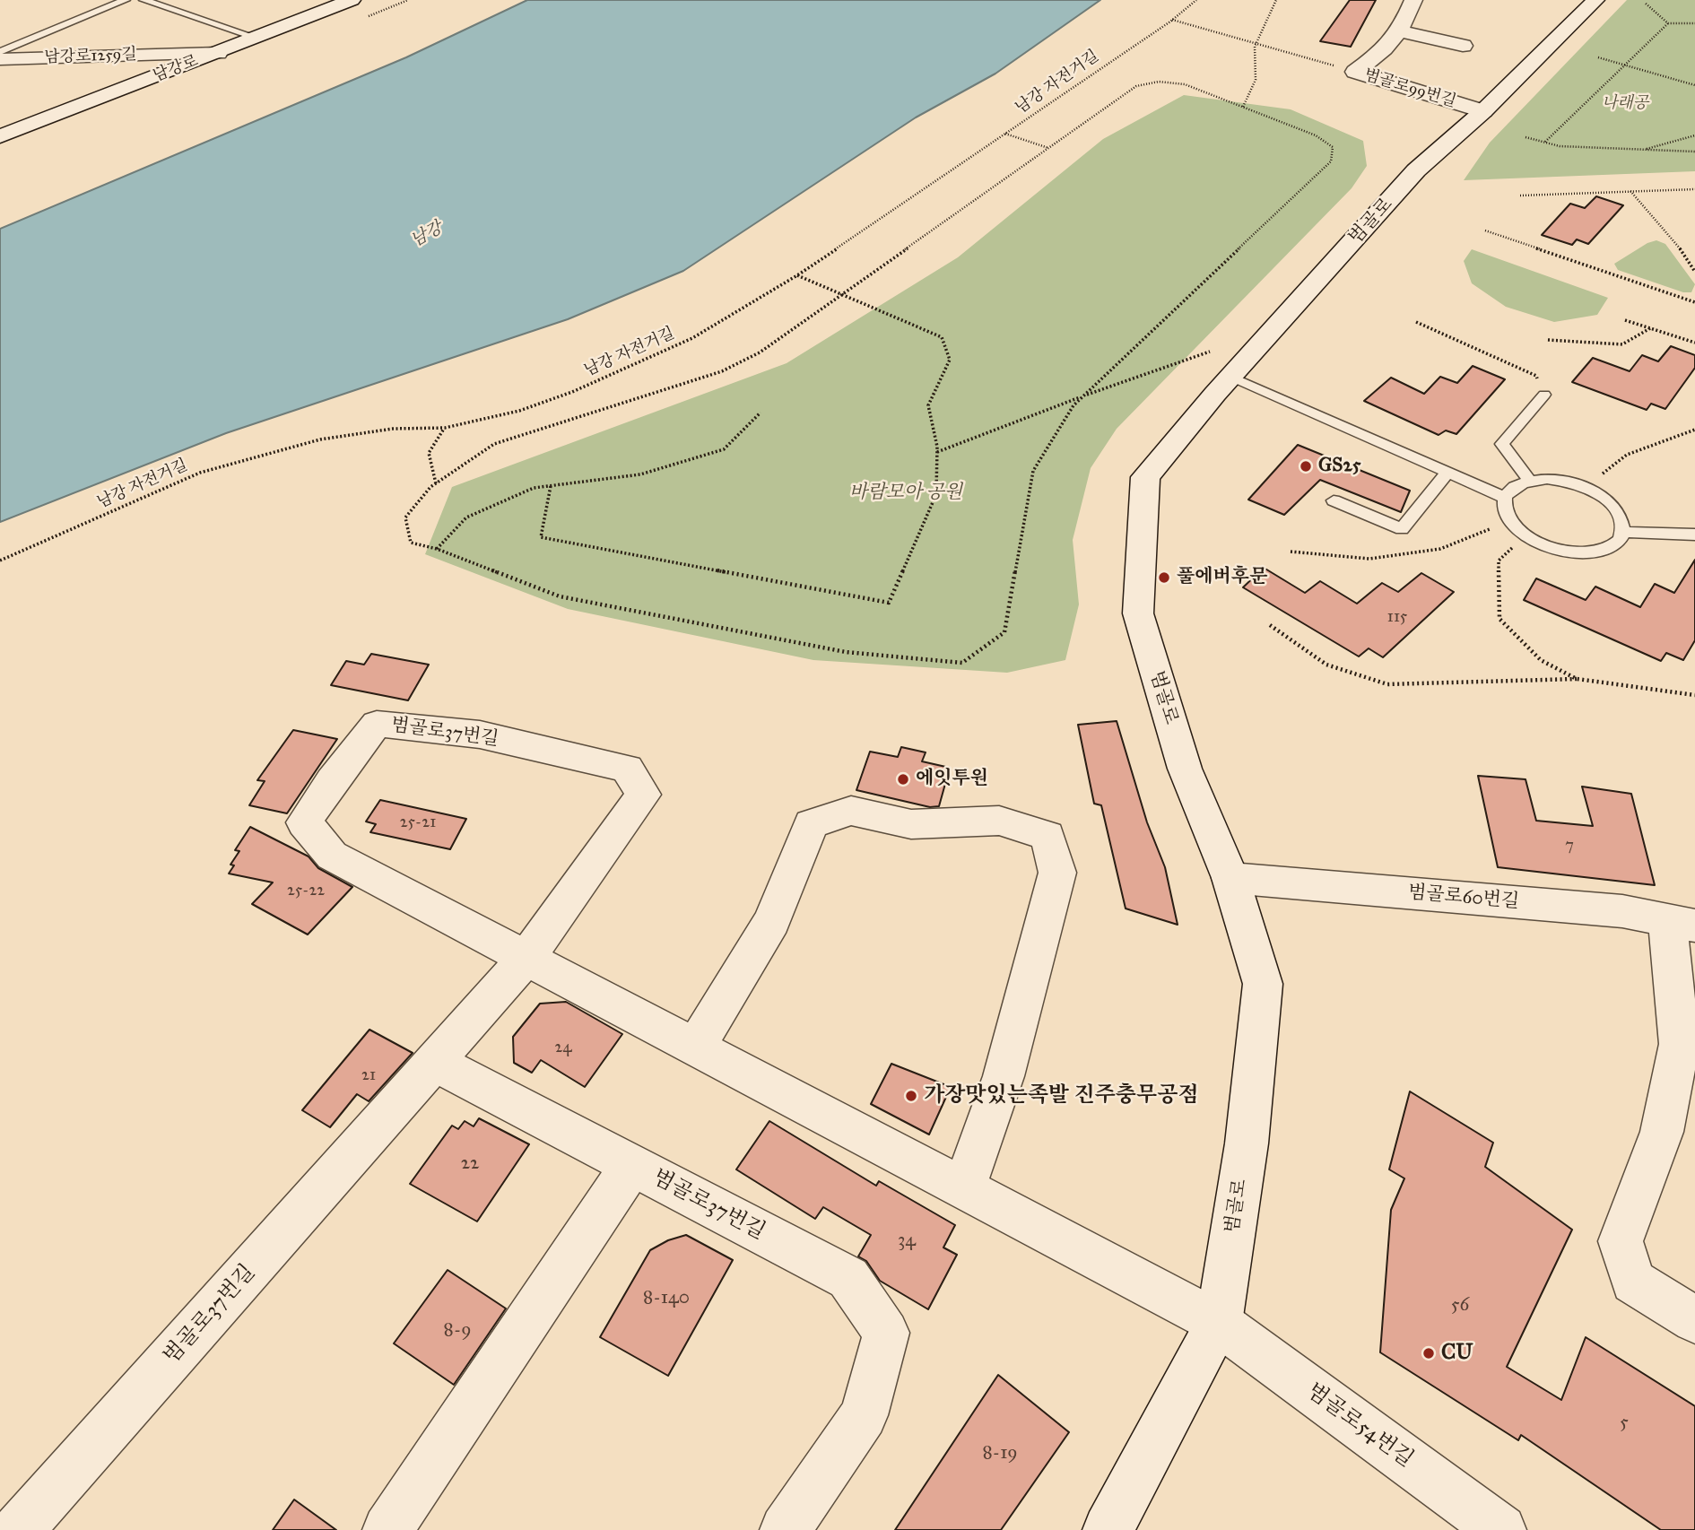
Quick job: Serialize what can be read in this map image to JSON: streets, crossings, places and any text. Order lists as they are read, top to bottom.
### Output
{
  "streets": {
    "street": [
      "남강로1259길",
      "남강로",
      "범골로99번길",
      "범골로",
      "범골로37번길",
      "범골로60번길",
      "범골로54번길"
    ],
    "path": ["남강 자전거길"]
  },
  "crossings": [
    ["남강로1259길", "남강로"],
    ["범골로99번길", "범골로"],
    ["범골로", "범골로37번길"],
    ["범골로", "범골로60번길"],
    ["범골로", "범골로54번길"],
    ["범골로37번길", "범골로54번길"]
  ],
  "water": ["남강"],
  "parks": ["나래공", "바람모아 공원"],
  "places": [
    "GS25",
    "풀에버후문",
    "에잇투원",
    "가장맛있는족발 진주충무공점",
    "CU"
  ],
  "house_numbers": [
    "115",
    "25-21",
    "7",
    "25-22",
    "24",
    "21",
    "22",
    "34",
    "8-140",
    "56",
    "8-9",
    "5",
    "8-19"
  ]
}
